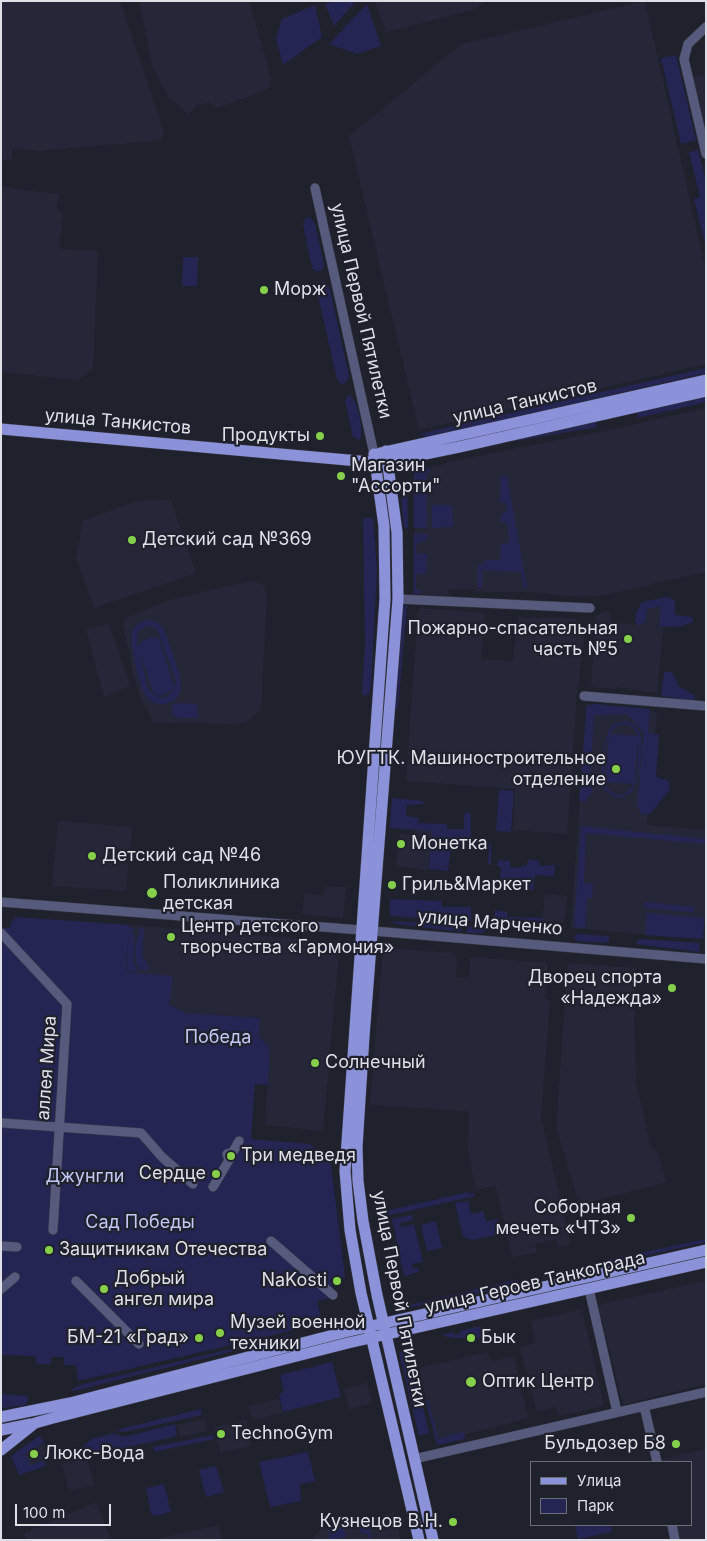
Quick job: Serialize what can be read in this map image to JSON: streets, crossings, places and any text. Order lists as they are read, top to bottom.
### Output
{
  "streets": {
    "main road": [
      "улица Первой Пятилетки",
      "улица Танкистов",
      "улица Марченко",
      "улица Героев Танкограда"
    ],
    "street": ["аллея Мира"]
  },
  "crossings": [
    ["улица Первой Пятилетки", "улица Танкистов"],
    ["улица Первой Пятилетки", "улица Марченко"],
    ["улица Первой Пятилетки", "улица Героев Танкограда"]
  ],
  "parks": ["Победа", "Джунгли", "Сад Победы"],
  "places": [
    "Морж",
    "Продукты",
    "Магазин \"Ассорти\"",
    "Детский сад №369",
    "Пожарно-спасательная часть №5",
    "ЮУГТК. Машиностроительное отделение",
    "Монетка",
    "Детский сад №46",
    "Гриль&Маркет",
    "Поликлиника детская",
    "Центр детского творчества «Гармония»",
    "Дворец спорта «Надежда»",
    "Солнечный",
    "Три медведя",
    "Сердце",
    "Соборная мечеть «ЧТЗ»",
    "Защитникам Отечества",
    "NaKosti",
    "Добрый ангел мира",
    "Музей военной техники",
    "БМ-21 «Град»",
    "Бык",
    "Оптик Центр",
    "TechnoGym",
    "Бульдозер Б8",
    "Люкс-Вода",
    "Кузнецов В.Н."
  ],
  "legend": ["Улица", "Парк"],
  "scale_bar": "100 m"
}
